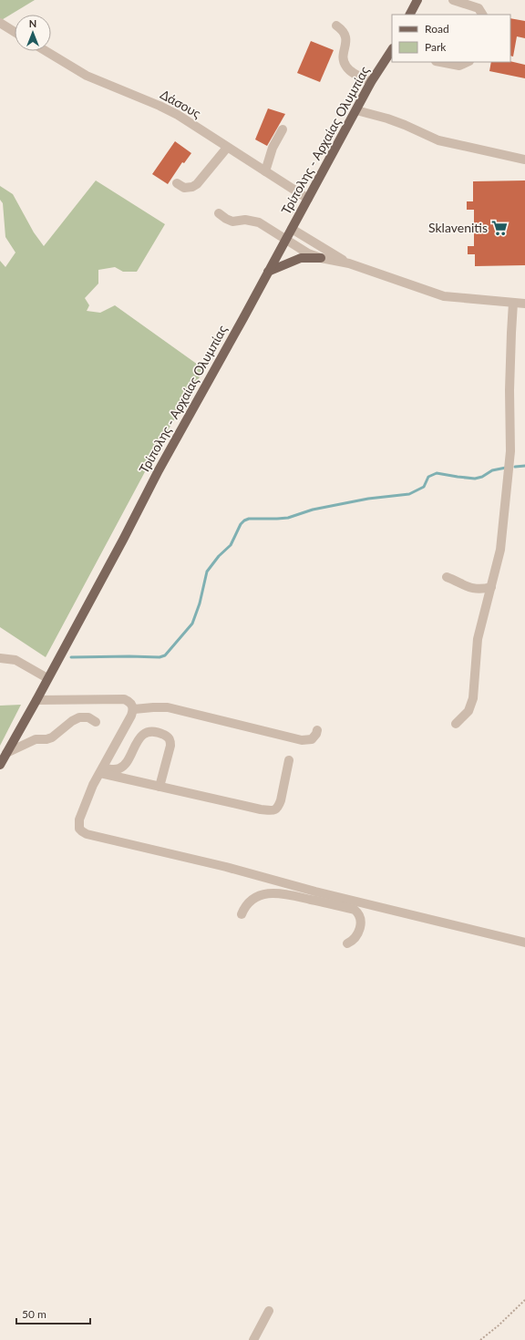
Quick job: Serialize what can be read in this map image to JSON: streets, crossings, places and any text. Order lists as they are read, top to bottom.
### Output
{
  "streets": {
    "main road": ["Τρίπολης - Αρχαίας Ολυμπίας"],
    "street": ["Δάσους"]
  },
  "crossings": [
    ["Δάσους", "Τρίπολης - Αρχαίας Ολυμπίας"]
  ],
  "places": {
    "supermarket": ["Sklavenitis"]
  },
  "legend": ["Road", "Park"],
  "scale_bar": "50 m",
  "north": "top"
}
